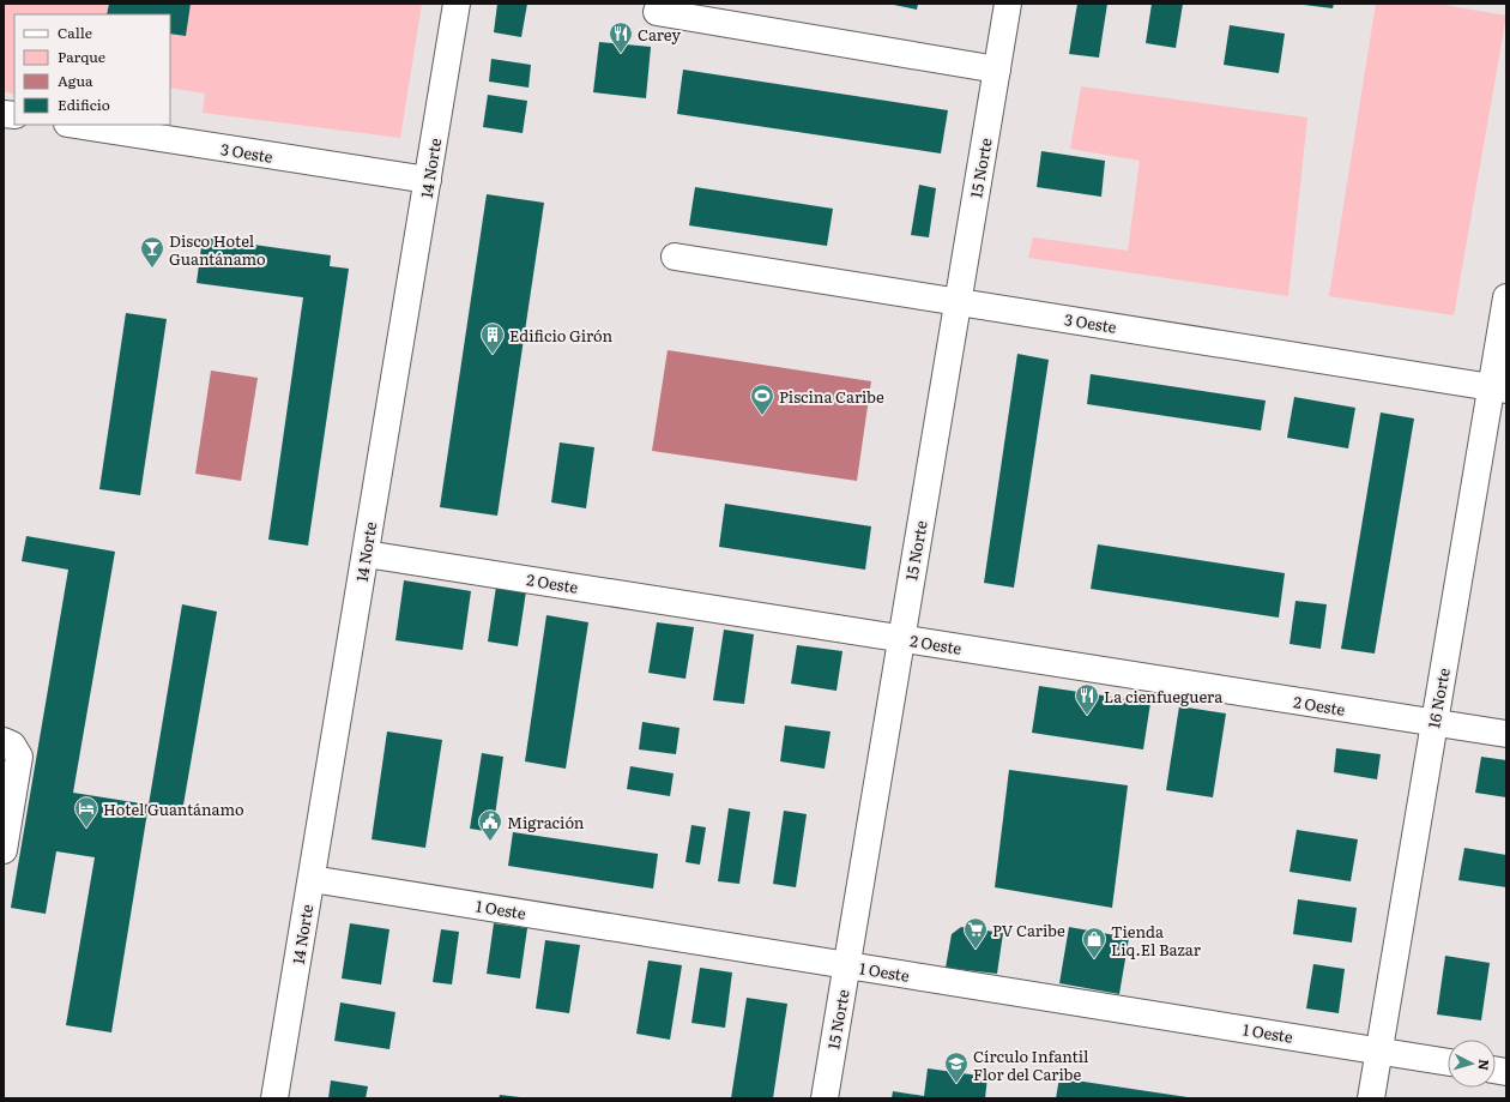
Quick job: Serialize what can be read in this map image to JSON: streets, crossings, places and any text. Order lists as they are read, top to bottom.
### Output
{
  "streets": {
    "street": [
      "3 Oeste",
      "14 Norte",
      "15 Norte",
      "2 Oeste",
      "16 Norte",
      "1 Oeste"
    ]
  },
  "crossings": [
    ["3 Oeste", "14 Norte"],
    ["3 Oeste", "15 Norte"],
    ["3 Oeste", "16 Norte"],
    ["14 Norte", "2 Oeste"],
    ["14 Norte", "1 Oeste"],
    ["15 Norte", "2 Oeste"],
    ["15 Norte", "1 Oeste"],
    ["2 Oeste", "16 Norte"],
    ["16 Norte", "1 Oeste"]
  ],
  "places": {
    "restaurant": ["Carey", "La cienfueguera"],
    "bar": ["Disco Hotel Guantánamo"],
    "building": ["Edificio Girón"],
    "sports": ["Piscina Caribe"],
    "hotel": ["Hotel Guantánamo"],
    "public building": ["Migración"],
    "supermarket": ["PV Caribe"],
    "shop": ["Tienda Liq.El Bazar"],
    "school or university": ["Círculo Infantil Flor del Caribe"]
  },
  "legend": [
    "Calle",
    "Parque",
    "Agua",
    "Edificio"
  ],
  "north": "right"
}
